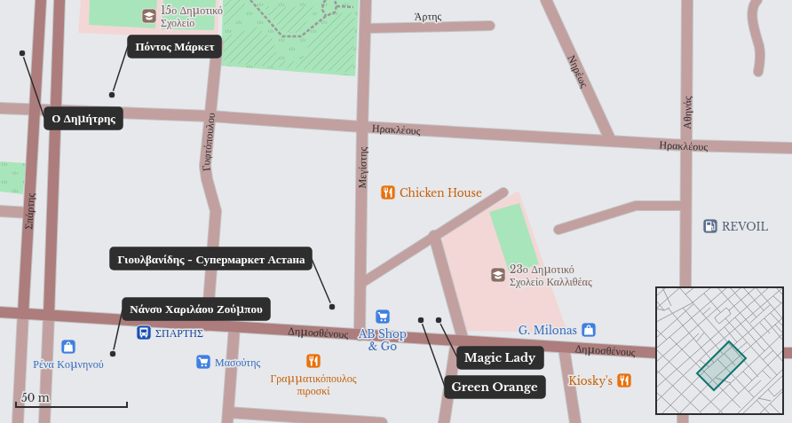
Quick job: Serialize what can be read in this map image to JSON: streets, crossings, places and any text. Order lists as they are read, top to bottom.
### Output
{
  "streets": {
    "street": [
      "Νηρέως",
      "Αθηνάς",
      "Ηρακλέους",
      "Γυφτόπουλου",
      "Μεγίστης",
      "Σπάρτης",
      "Δημοσθένους"
    ],
    "lane": ["Άρτης"]
  },
  "crossings": [
    ["Άρτης", "Μεγίστης"],
    ["Νηρέως", "Ηρακλέους"],
    ["Αθηνάς", "Ηρακλέους"],
    ["Ηρακλέους", "Γυφτόπουλου"],
    ["Ηρακλέους", "Μεγίστης"],
    ["Ηρακλέους", "Σπάρτης"],
    ["Γυφτόπουλου", "Δημοσθένους"],
    ["Μεγίστης", "Δημοσθένους"],
    ["Σπάρτης", "Δημοσθένους"]
  ],
  "places": {
    "school or university": ["15ο Δημοτικό Σχολείο", "23ο Δημοτικό Σχολείο Καλλιθέας"],
    "other": [
      "Ο Δημήτρης",
      "Πόντος Μάρκετ",
      "Γιουλβανίδης - Супермаркет Астана",
      "Green Orange",
      "Magic Lady",
      "Νάνσυ Χαριλάου Ζούμπου"
    ],
    "restaurant": ["Chicken House", "Γραμματικόπουλος πιροσκί", "Kiosky's"],
    "fuel station": ["REVOIL"],
    "supermarket": ["AB Shop & Go", "Μασούτης"],
    "shop": ["G. Milonas", "Ρένα Κομνηνού"],
    "bus stop": ["ΣΠΑΡΤΗΣ"]
  },
  "scale_bar": "50 m"
}
